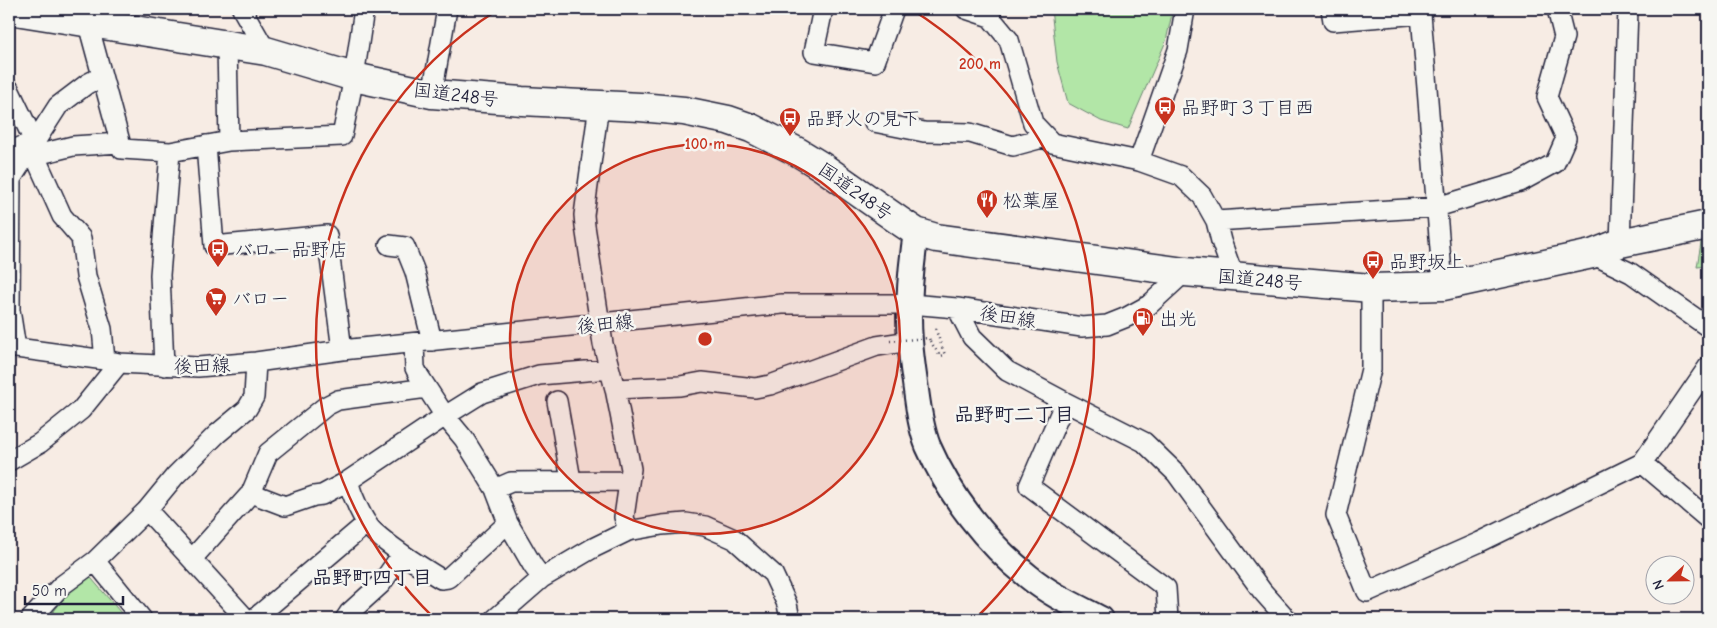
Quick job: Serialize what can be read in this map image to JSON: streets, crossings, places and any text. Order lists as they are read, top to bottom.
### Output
{
  "streets": {
    "highway": ["国道248号"],
    "street": ["後田線"]
  },
  "crossings": [
    ["国道248号", "後田線"]
  ],
  "districts": ["品野町二丁目", "品野町四丁目"],
  "places": {
    "bus stop": [
      "品野町３丁目西",
      "品野火の見下",
      "バロー品野店",
      "品野坂上"
    ],
    "restaurant": ["松葉屋"],
    "supermarket": ["バロー"],
    "fuel station": ["出光"]
  },
  "scale_bar": "50 m",
  "north": "left",
  "rings": ["200 m", "100 m"]
}
